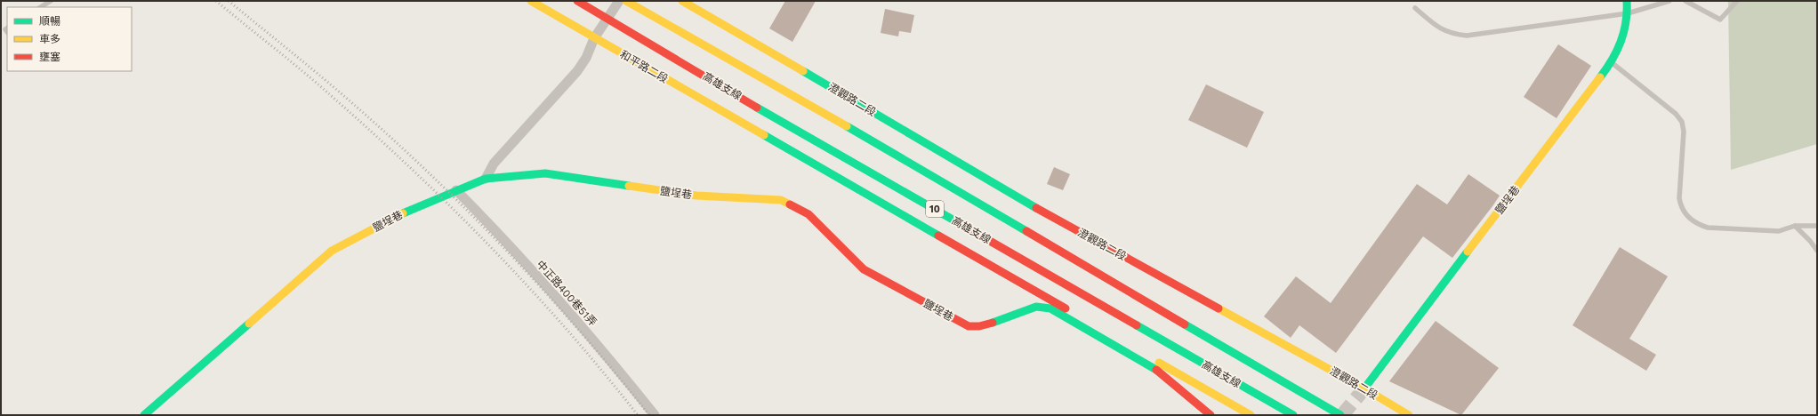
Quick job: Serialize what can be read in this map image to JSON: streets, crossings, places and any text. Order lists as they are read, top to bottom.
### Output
{
  "streets": {
    "main road": [
      "和平路二段",
      "高雄支線",
      "澄觀路二段",
      "鹽埕巷",
      "10"
    ],
    "street": ["中正路400巷51弄"]
  },
  "crossings": [
    ["澄觀路二段", "鹽埕巷"],
    ["鹽埕巷", "中正路400巷51弄"]
  ],
  "legend": ["順暢", "車多", "壅塞"]
}
